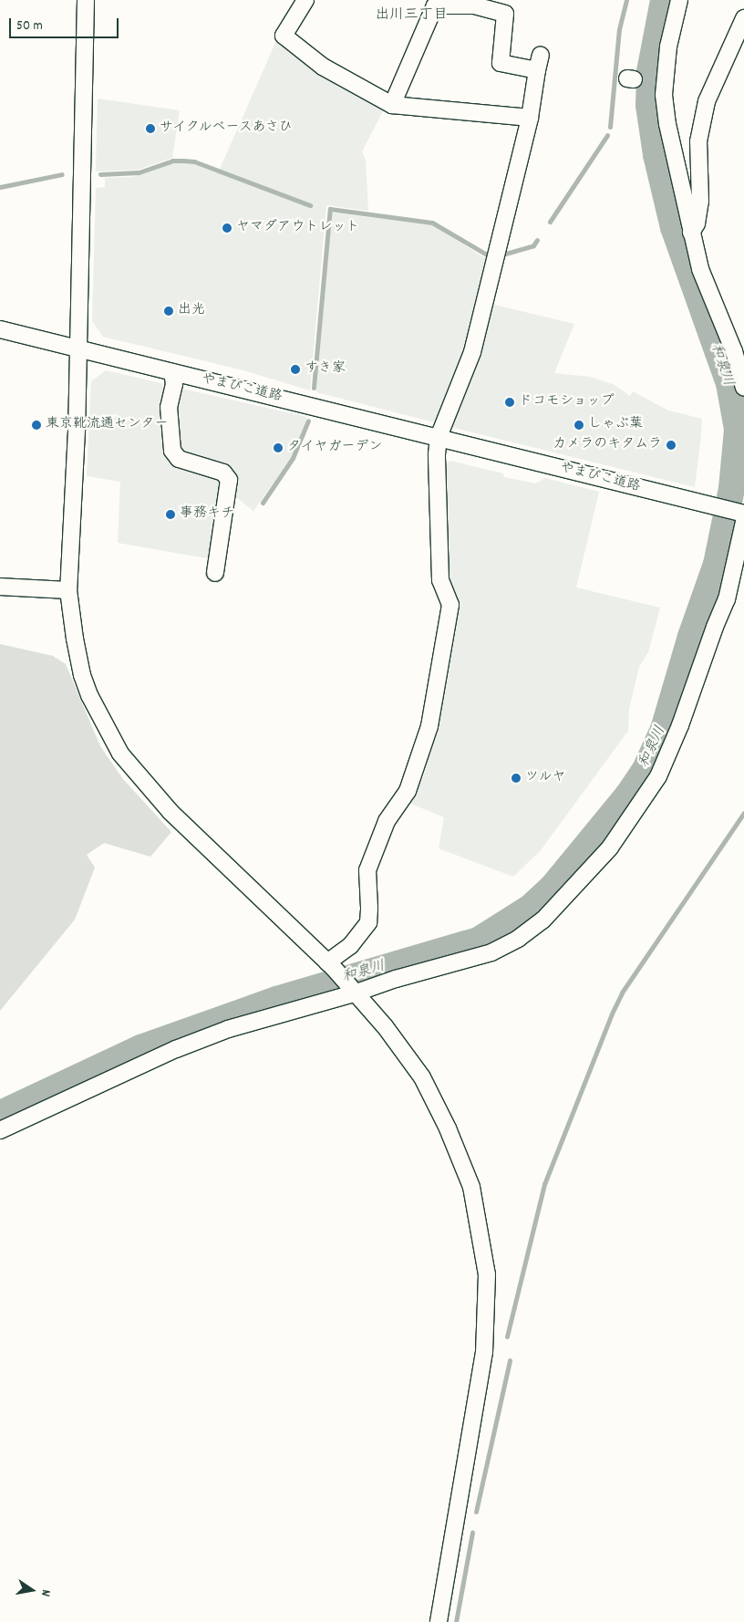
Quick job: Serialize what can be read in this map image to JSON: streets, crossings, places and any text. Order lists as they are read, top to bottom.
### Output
{
  "streets": {
    "street": ["やまびこ道路"]
  },
  "districts": ["出川三丁目"],
  "water": ["和泉川"],
  "places": [
    "サイクルベースあさひ",
    "ヤマダアウトレット",
    "出光",
    "すき家",
    "ドコモショップ",
    "東京靴流通センター",
    "しゃぶ葉",
    "カメラのキタムラ",
    "タイヤガーデン",
    "事務キチ",
    "ツルヤ"
  ],
  "scale_bar": "50 m",
  "north": "right"
}
